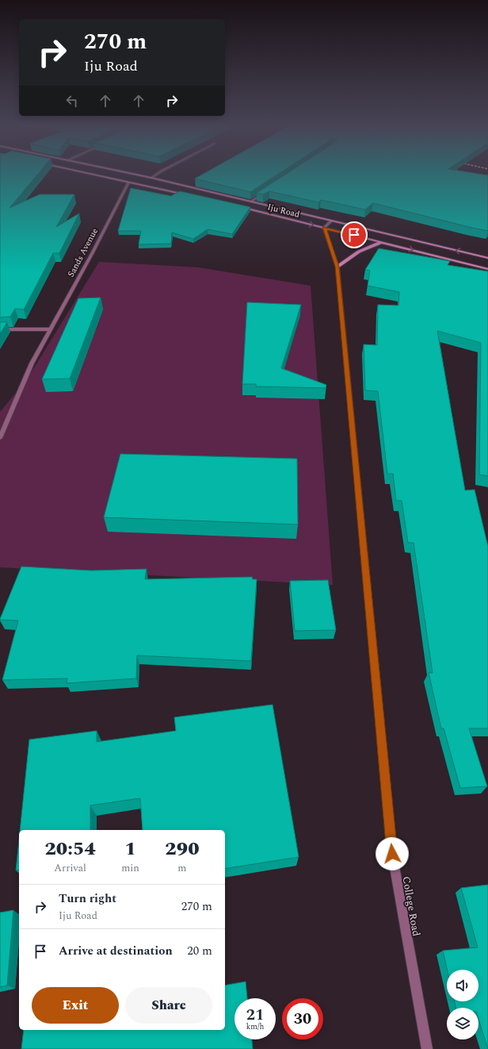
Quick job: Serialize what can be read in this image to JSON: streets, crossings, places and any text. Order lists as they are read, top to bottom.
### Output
{
  "streets": {
    "main road": ["Iju Road"],
    "street": ["Sands Avenue", "College Road"]
  },
  "crossings": [
    ["Iju Road", "College Road"]
  ],
  "page": {
    "turn": ["270 m", "Iju Road"],
    "eta": [
      "20:54",
      "Arrival",
      "1",
      "min",
      "290",
      "m"
    ],
    "list": [
      {
        "name": "Turn right",
        "note": "Iju Road",
        "value": "270 m"
      },
      {
        "name": "Arrive at destination",
        "value": "20 m"
      }
    ],
    "buttons": ["Exit", "Share"],
    "speed": "21 km/h",
    "limit": "30"
  }
}
